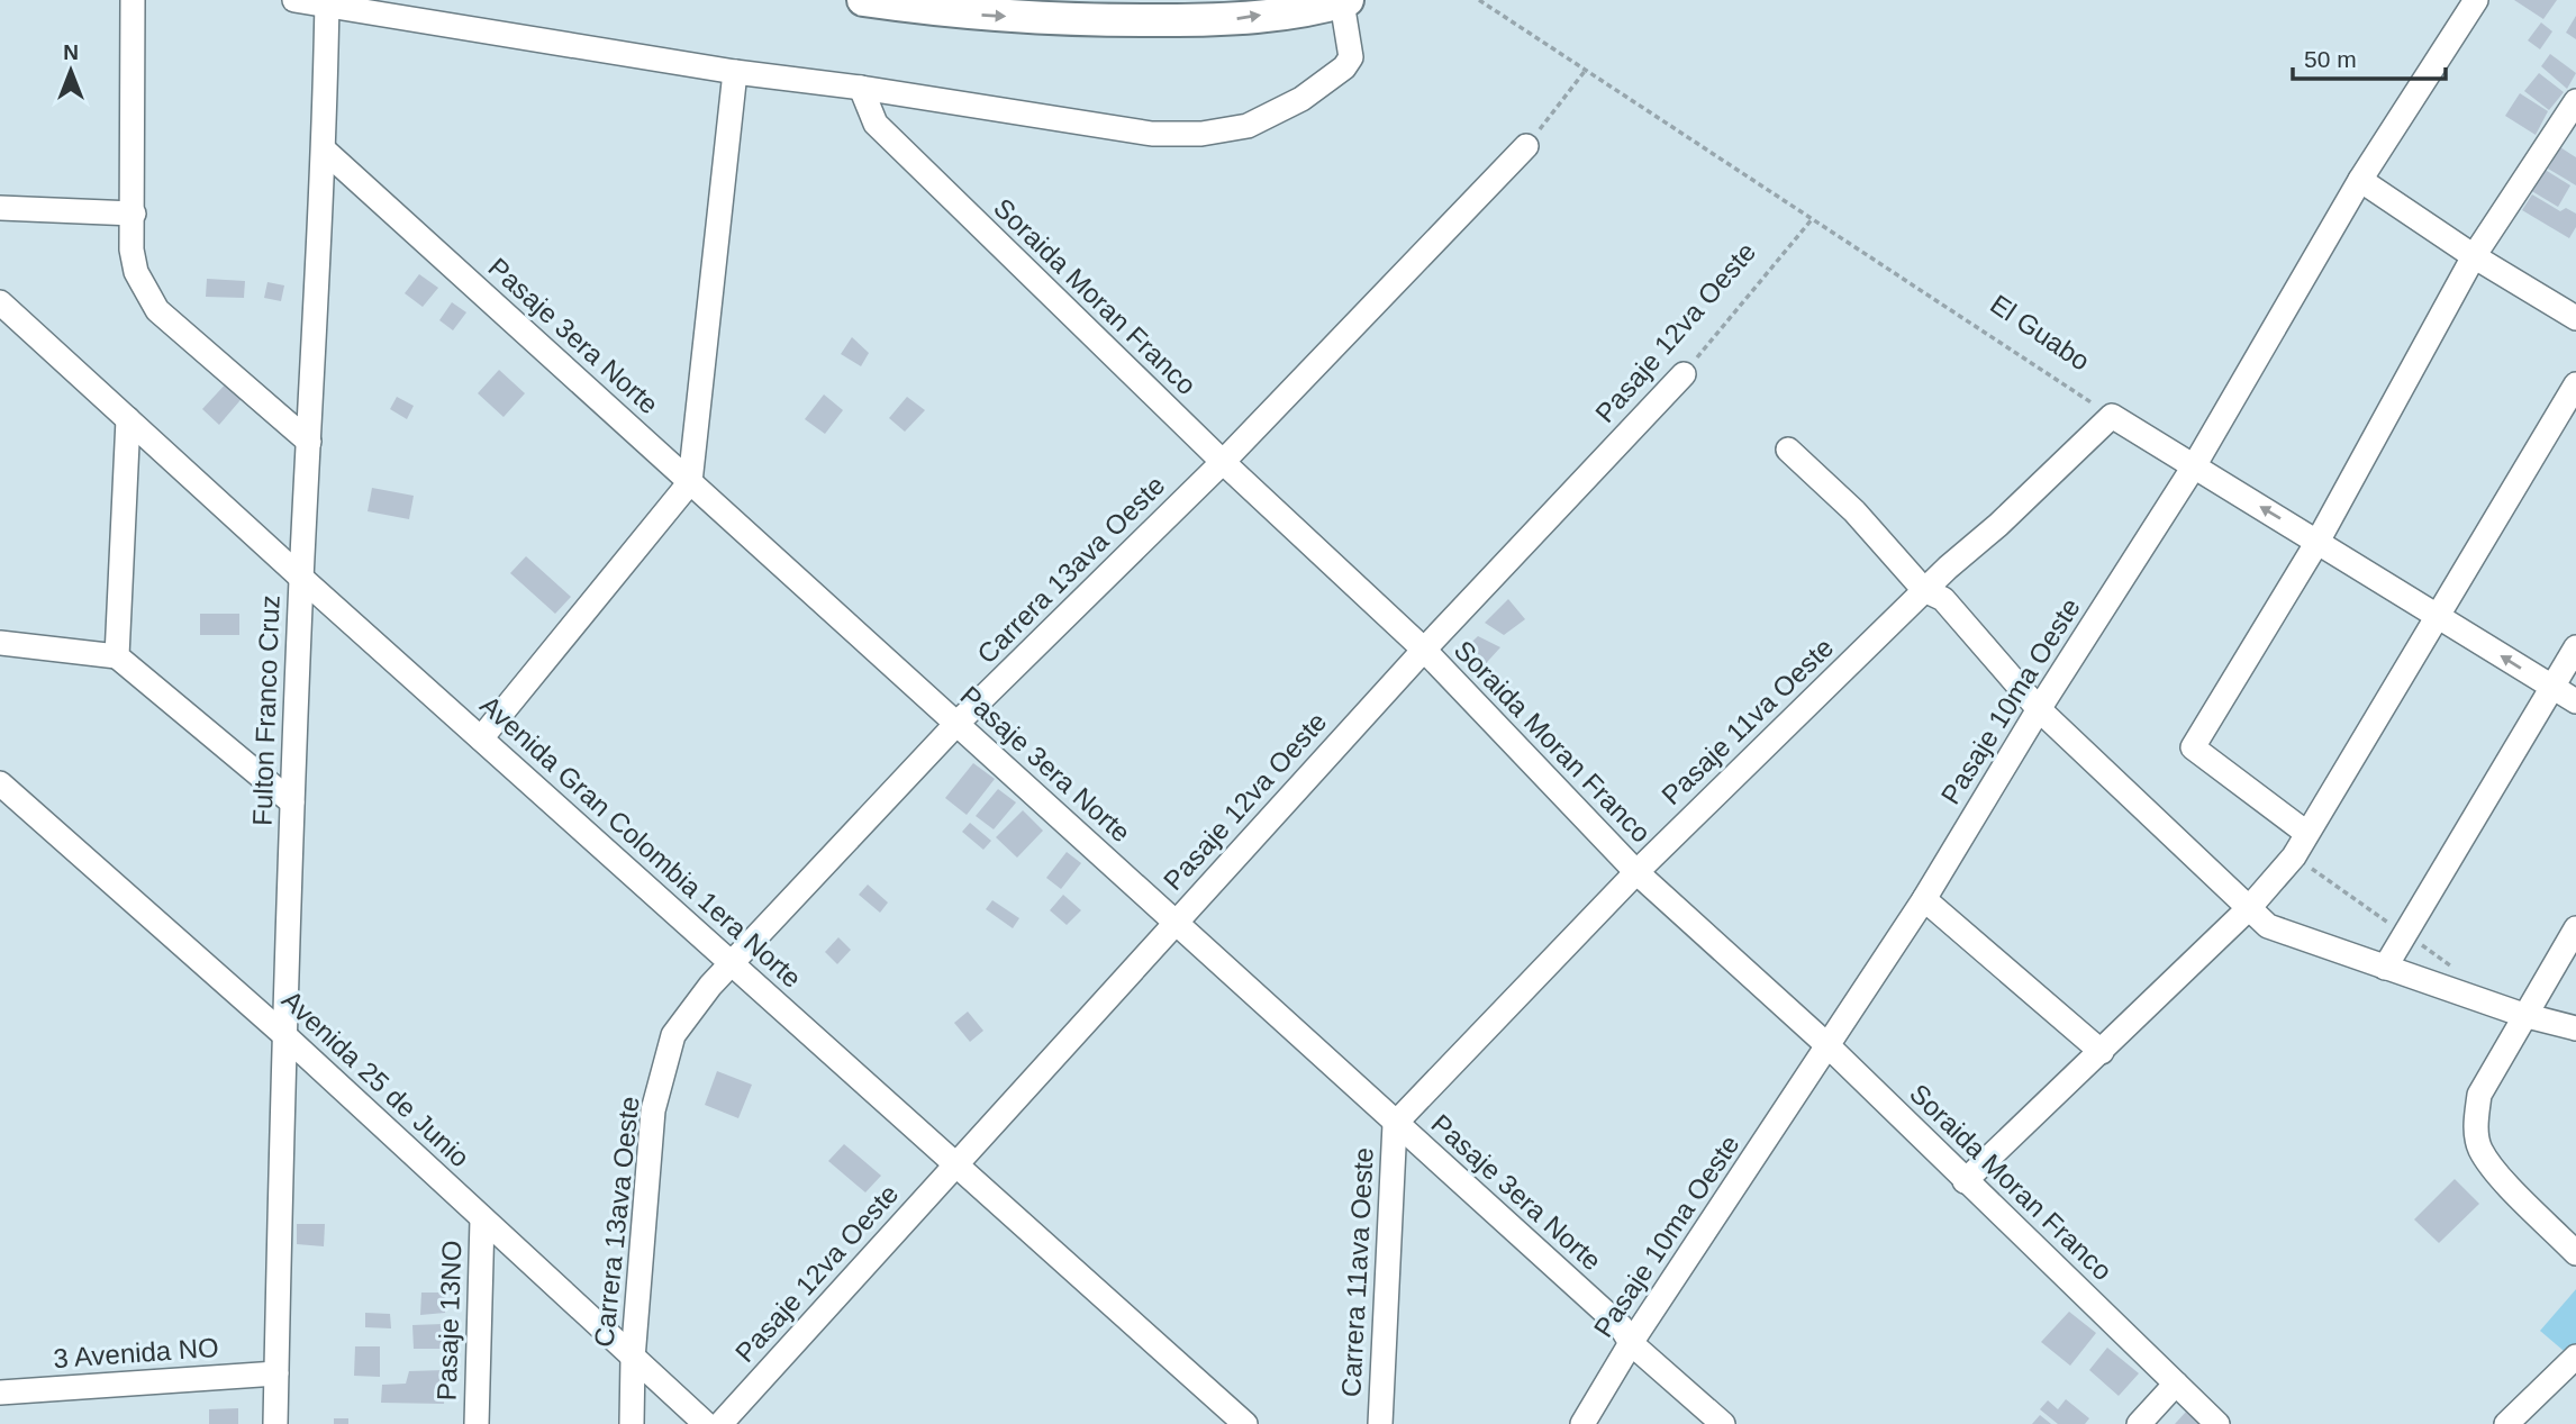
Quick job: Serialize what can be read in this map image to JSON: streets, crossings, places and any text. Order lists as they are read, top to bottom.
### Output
{
  "streets": {
    "street": [
      "Soraida Moran Franco",
      "Pasaje 12va Oeste",
      "Pasaje 3era Norte",
      "Carrera 13ava Oeste",
      "Pasaje 10ma Oeste",
      "Fulton Franco Cruz",
      "Pasaje 11va Oeste",
      "Avenida Gran Colombia 1era Norte",
      "Avenida 25 de Junio",
      "Carrera 11ava Oeste",
      "Pasaje 13NO",
      "3 Avenida NO"
    ],
    "path": ["El Guabo"]
  },
  "crossings": [
    ["Soraida Moran Franco", "Pasaje 12va Oeste"],
    ["Soraida Moran Franco", "Carrera 13ava Oeste"],
    ["Soraida Moran Franco", "Pasaje 10ma Oeste"],
    ["Soraida Moran Franco", "Pasaje 11va Oeste"],
    ["Pasaje 12va Oeste", "El Guabo"],
    ["Pasaje 12va Oeste", "Pasaje 3era Norte"],
    ["Pasaje 12va Oeste", "Avenida Gran Colombia 1era Norte"],
    ["El Guabo", "Pasaje 11va Oeste"],
    ["Pasaje 3era Norte", "Carrera 13ava Oeste"],
    ["Pasaje 3era Norte", "Pasaje 10ma Oeste"],
    ["Pasaje 3era Norte", "Fulton Franco Cruz"],
    ["Pasaje 3era Norte", "Pasaje 11va Oeste"],
    ["Pasaje 3era Norte", "Carrera 11ava Oeste"],
    ["Carrera 13ava Oeste", "Avenida Gran Colombia 1era Norte"],
    ["Carrera 13ava Oeste", "Avenida 25 de Junio"],
    ["Fulton Franco Cruz", "Avenida Gran Colombia 1era Norte"],
    ["Fulton Franco Cruz", "Avenida 25 de Junio"],
    ["Fulton Franco Cruz", "3 Avenida NO"],
    ["Pasaje 11va Oeste", "Carrera 11ava Oeste"],
    ["Avenida 25 de Junio", "Pasaje 13NO"]
  ],
  "scale_bar": "50 m",
  "north": "top"
}
